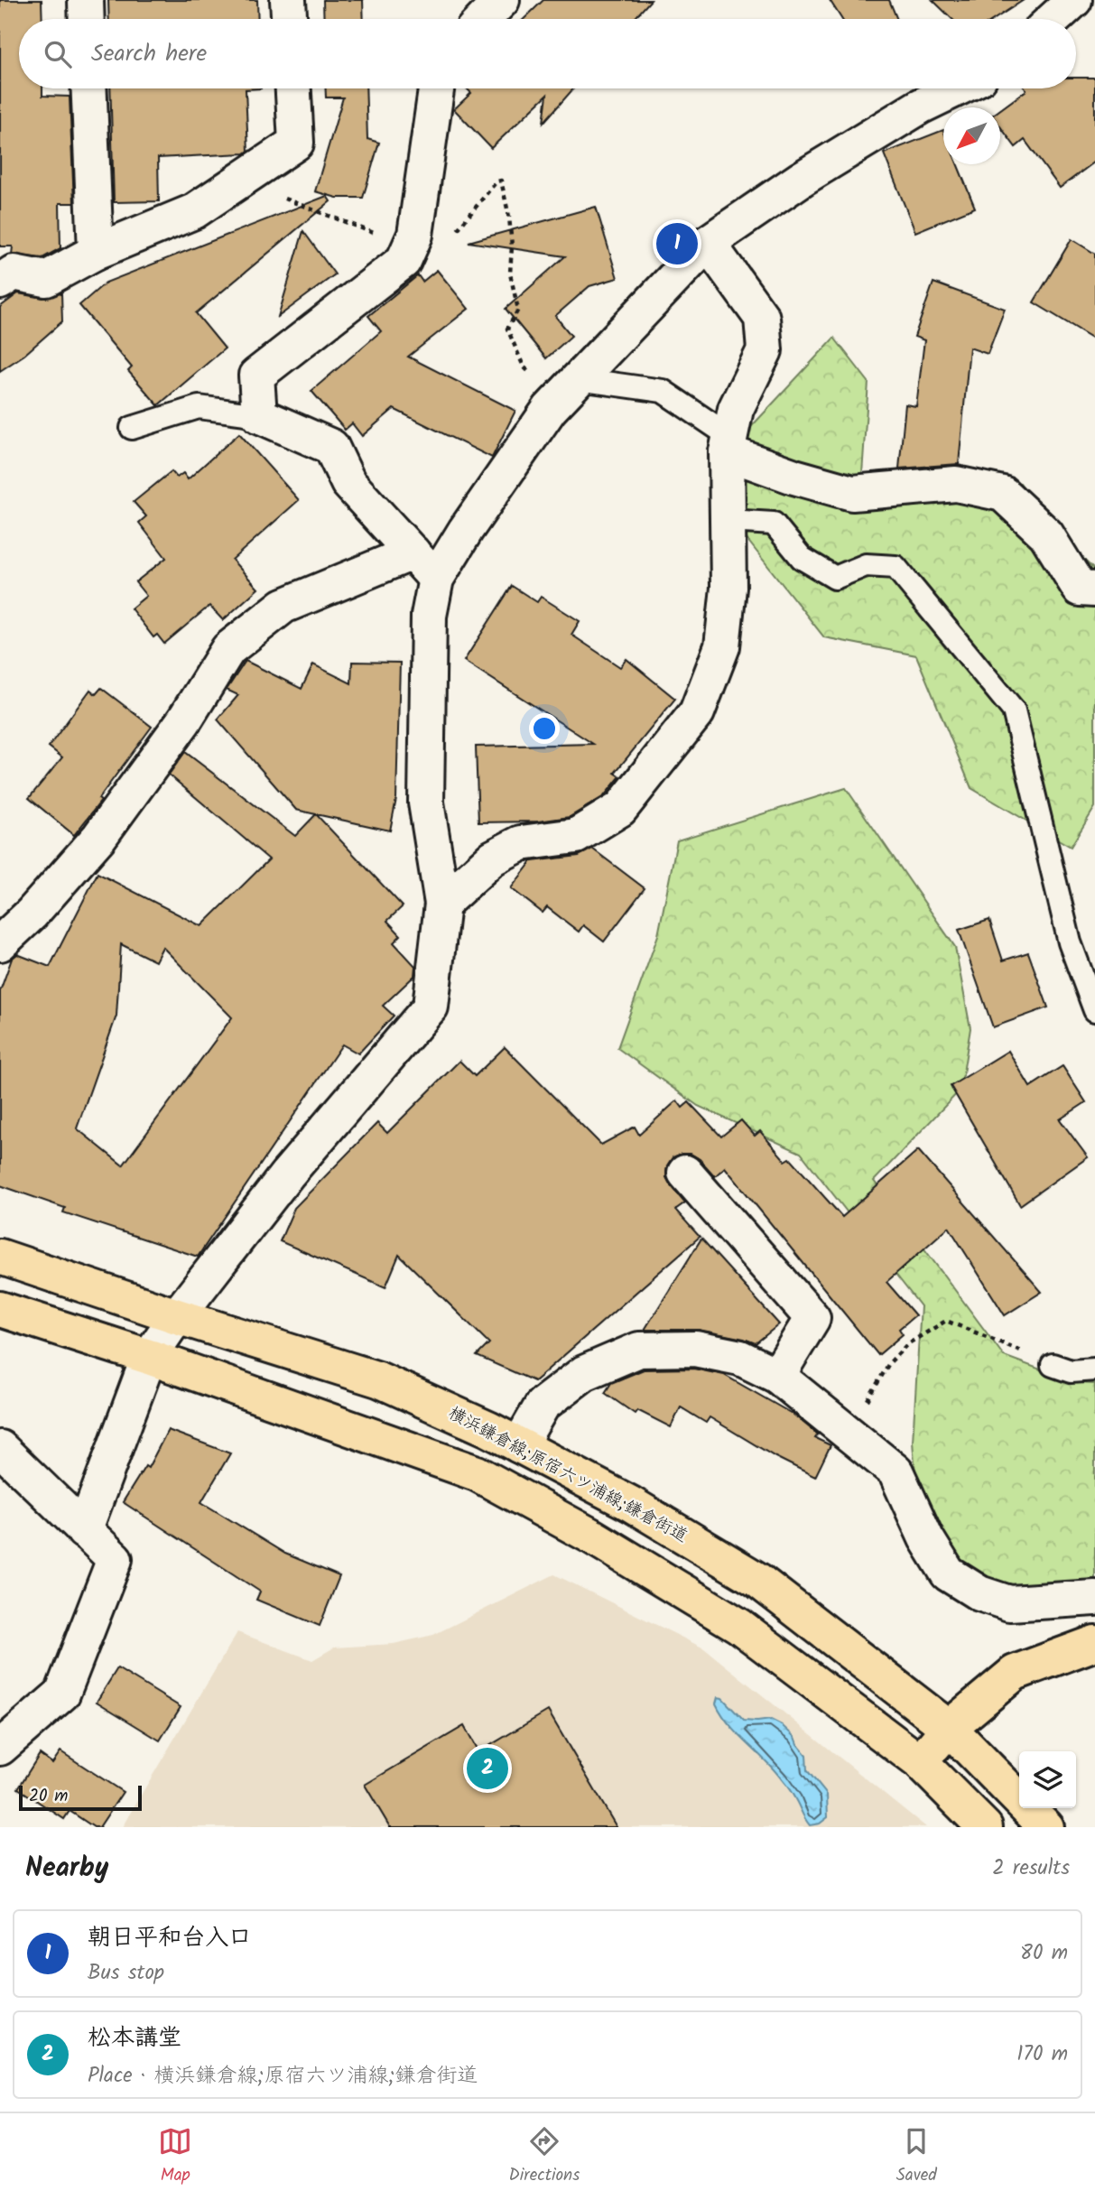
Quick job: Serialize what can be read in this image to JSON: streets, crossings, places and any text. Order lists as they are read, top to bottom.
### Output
{
  "streets": {
    "main road": ["横浜鎌倉線;原宿六ツ浦線;鎌倉街道"]
  },
  "scale_bar": "20 m",
  "north": "bottom left",
  "page": {
    "search": "Search here",
    "pins": ["1", "2"],
    "scale": "20 m",
    "heading": ["Nearby", "2 results"],
    "list": [
      {
        "mark": "1",
        "name": "朝日平和台入口",
        "note": "Bus stop",
        "value": "80 m"
      },
      {
        "mark": "2",
        "name": "松本講堂",
        "note": "Place · 横浜鎌倉線;原宿六ツ浦線;鎌倉街道",
        "value": "170 m"
      }
    ],
    "nav": ["Map", "Directions", "Saved"]
  }
}
